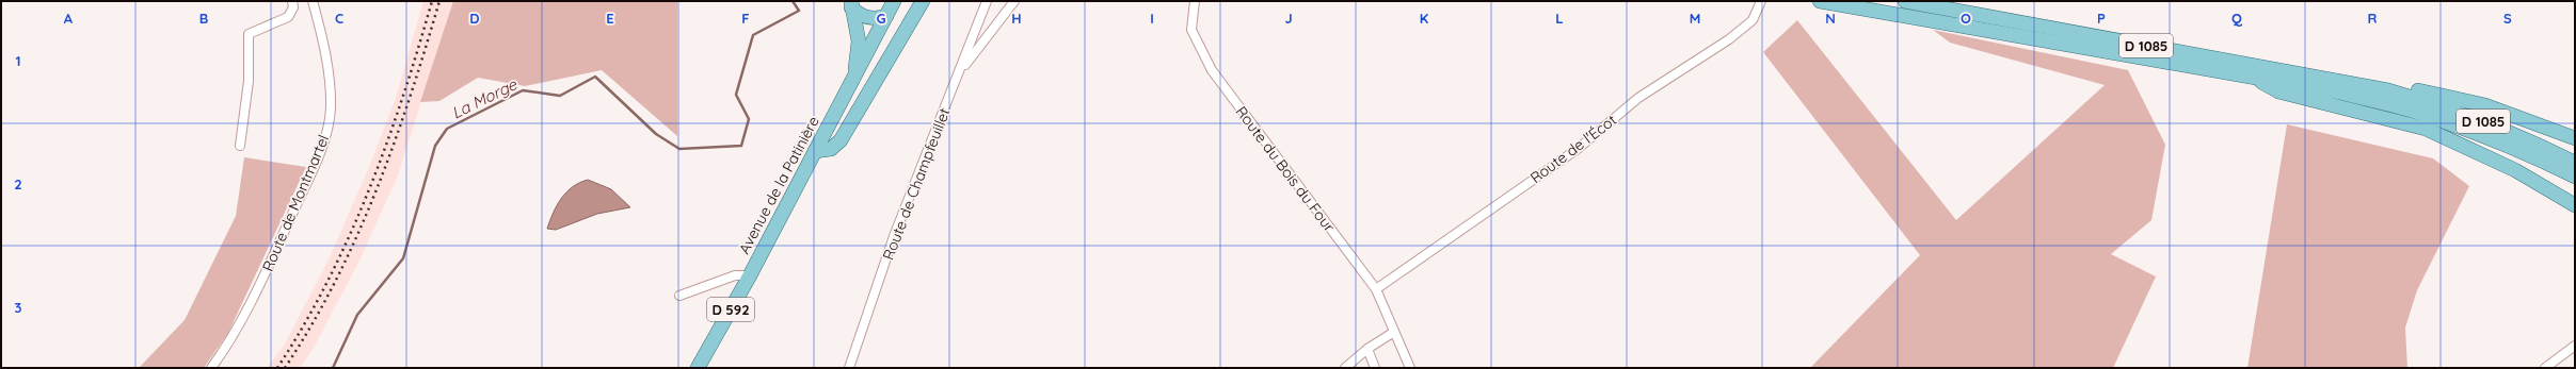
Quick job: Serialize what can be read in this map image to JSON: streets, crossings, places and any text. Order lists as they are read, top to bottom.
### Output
{
  "streets": {
    "main road": ["D 1085", "Avenue de la Patinière", "D 592"],
    "street": [
      "Route de l'Écot",
      "Route du Bois du Four",
      "Route de Champfeuillet",
      "Route de Montmartel"
    ]
  },
  "crossings": [
    ["Route de l'Écot", "Route du Bois du Four"],
    ["Avenue de la Patinière", "D 592"]
  ],
  "water": ["La Morge"],
  "grid": {
    "columns": [
      "A",
      "B",
      "C",
      "D",
      "E",
      "F",
      "G",
      "H",
      "I",
      "J",
      "K",
      "L",
      "M",
      "N",
      "O",
      "P",
      "Q",
      "R",
      "S"
    ],
    "rows": ["1", "2", "3"]
  }
}
